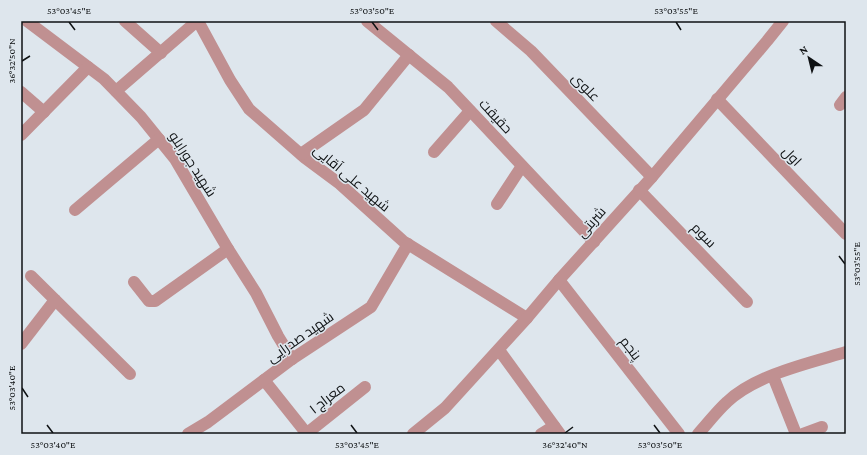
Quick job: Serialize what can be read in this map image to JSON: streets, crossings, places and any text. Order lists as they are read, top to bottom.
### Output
{
  "streets": {
    "street": [
      "علوی",
      "حقیقت",
      "اول",
      "شهید جورابلو",
      "شهید علی آقایی",
      "شربتی",
      "سوم",
      "شهید صدرایی",
      "پنجم",
      "معراج ۱"
    ]
  },
  "crossings": [
    ["علوی", "شربتی"],
    ["حقیقت", "شربتی"],
    ["اول", "شربتی"],
    ["شهید جورابلو", "شهید صدرایی"],
    ["شهید علی آقایی", "شربتی"],
    ["شهید علی آقایی", "شهید صدرایی"],
    ["شربتی", "سوم"],
    ["شربتی", "پنجم"]
  ],
  "north": "top left",
  "coordinates": [
    "53°03'45\"E",
    "53°03'50\"E",
    "53°03'55\"E",
    "36°32'50\"N",
    "53°03'40\"E",
    "36°32'40\"N"
  ]
}
